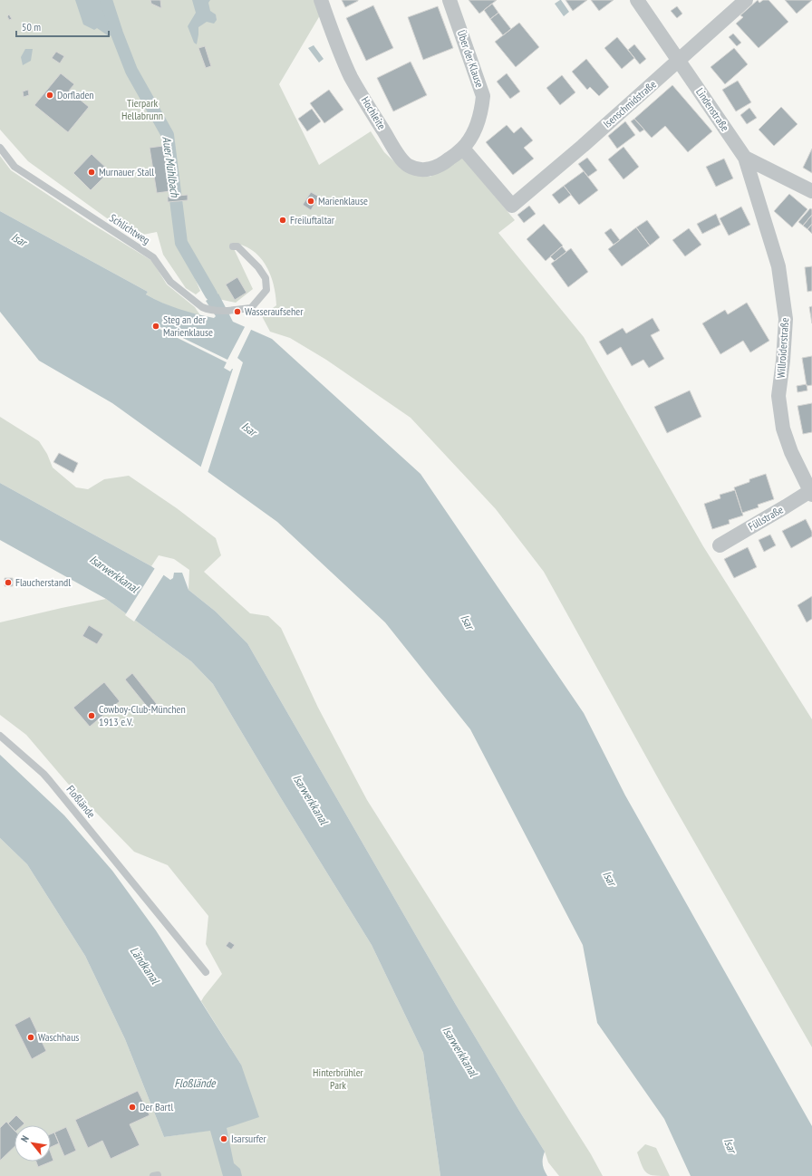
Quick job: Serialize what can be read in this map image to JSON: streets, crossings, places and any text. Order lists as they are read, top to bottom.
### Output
{
  "streets": {
    "street": [
      "Über der Klause",
      "Isenschmidstraße",
      "Lindenstraße",
      "Hochleite",
      "Willroiderstraße",
      "Füllstraße"
    ],
    "lane": ["Schlichtweg", "Floßlände"]
  },
  "crossings": [
    ["Über der Klause", "Isenschmidstraße"],
    ["Über der Klause", "Hochleite"],
    ["Isenschmidstraße", "Lindenstraße"],
    ["Isenschmidstraße", "Hochleite"],
    ["Lindenstraße", "Willroiderstraße"],
    ["Willroiderstraße", "Füllstraße"]
  ],
  "water": [
    "Auer Mühlbach",
    "Isar",
    "Isarwerkkanal",
    "Ländkanal",
    "Floßlände"
  ],
  "parks": ["Tierpark Hellabrunn", "Hinterbrühler Park"],
  "places": [
    "Dorfladen",
    "Murnauer Stall",
    "Marienklause",
    "Freiluftaltar",
    "Wasseraufseher",
    "Steg an der Marienklause",
    "Flaucherstandl",
    "Cowboy-Club-München 1913 e.V.",
    "Waschhaus",
    "Der Bartl",
    "Isarsurfer"
  ],
  "scale_bar": "50 m",
  "north": "top left"
}
